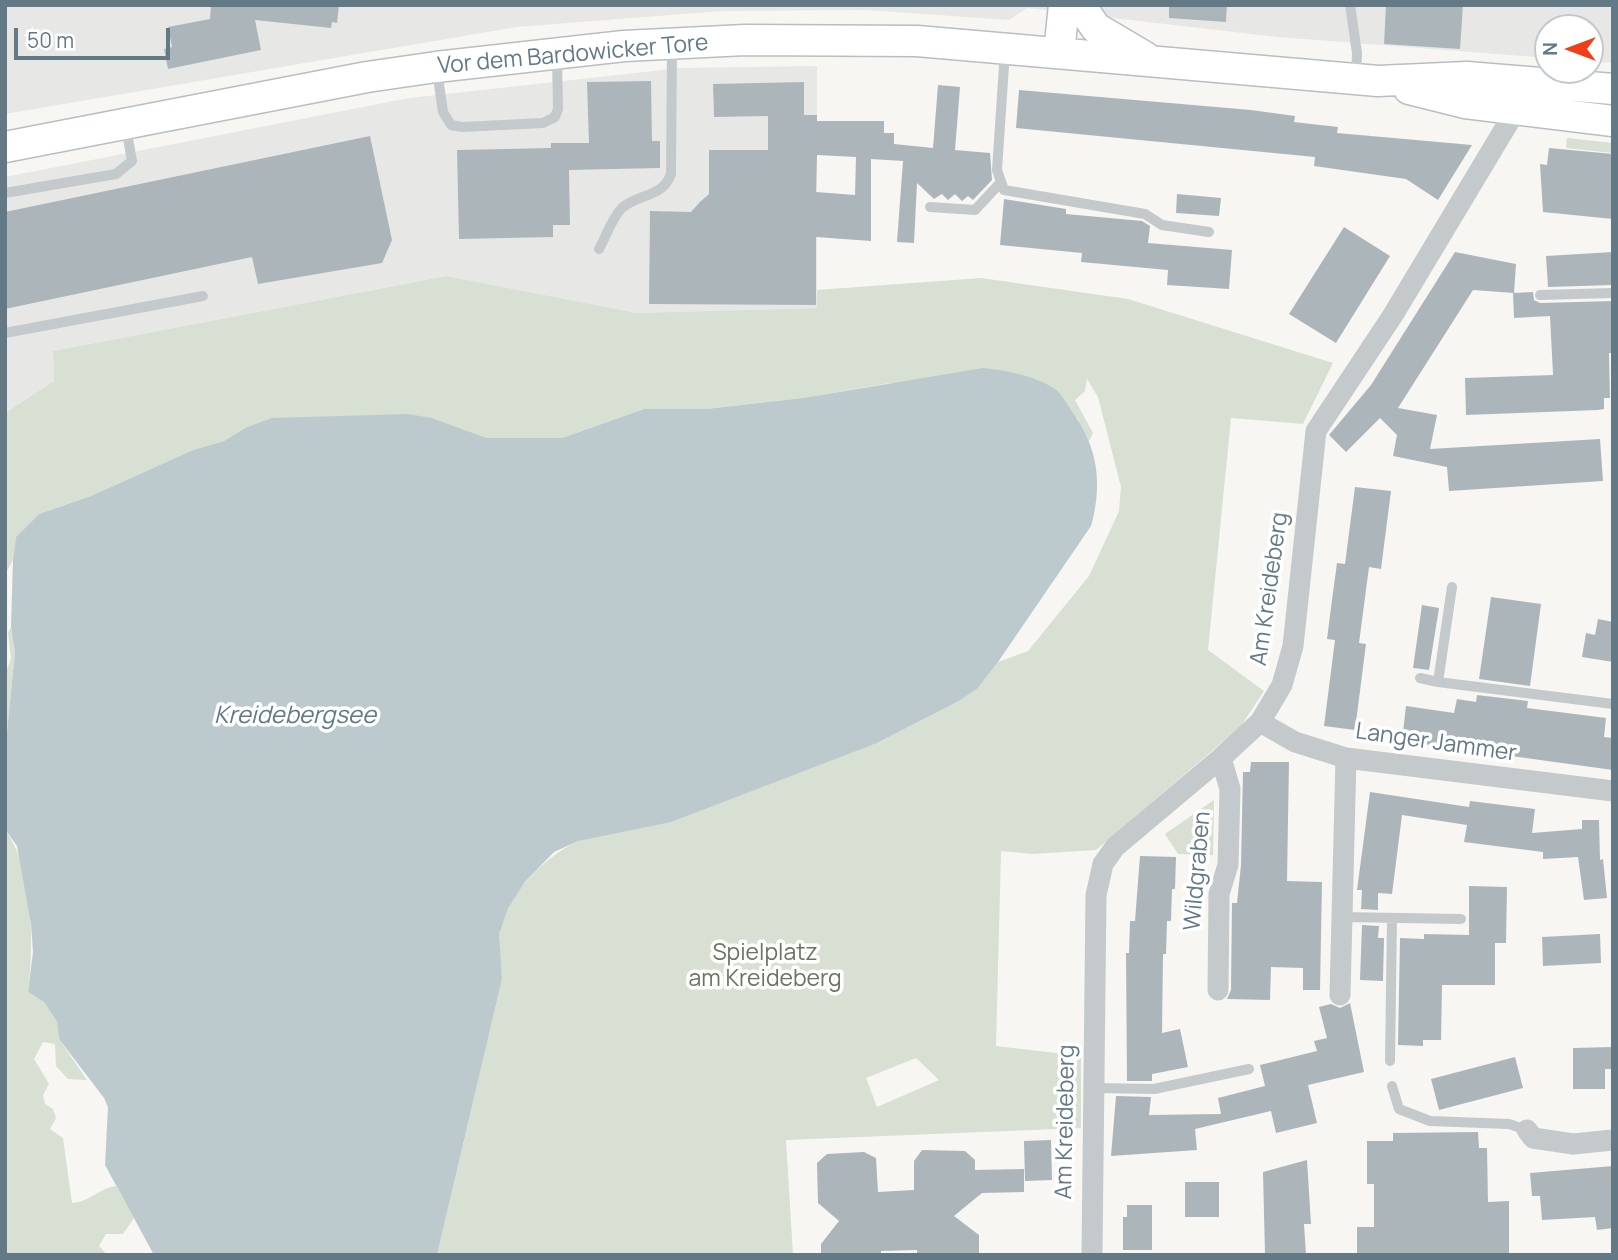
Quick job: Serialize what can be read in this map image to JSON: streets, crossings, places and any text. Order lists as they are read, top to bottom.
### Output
{
  "streets": {
    "main road": ["Vor dem Bardowicker Tore"],
    "street": ["Am Kreideberg", "Langer Jammer", "Wildgraben"]
  },
  "crossings": [
    ["Vor dem Bardowicker Tore", "Am Kreideberg"],
    ["Am Kreideberg", "Langer Jammer"],
    ["Am Kreideberg", "Wildgraben"]
  ],
  "water": ["Kreidebergsee"],
  "parks": ["Spielplatz am Kreideberg"],
  "scale_bar": "50 m",
  "north": "left"
}
